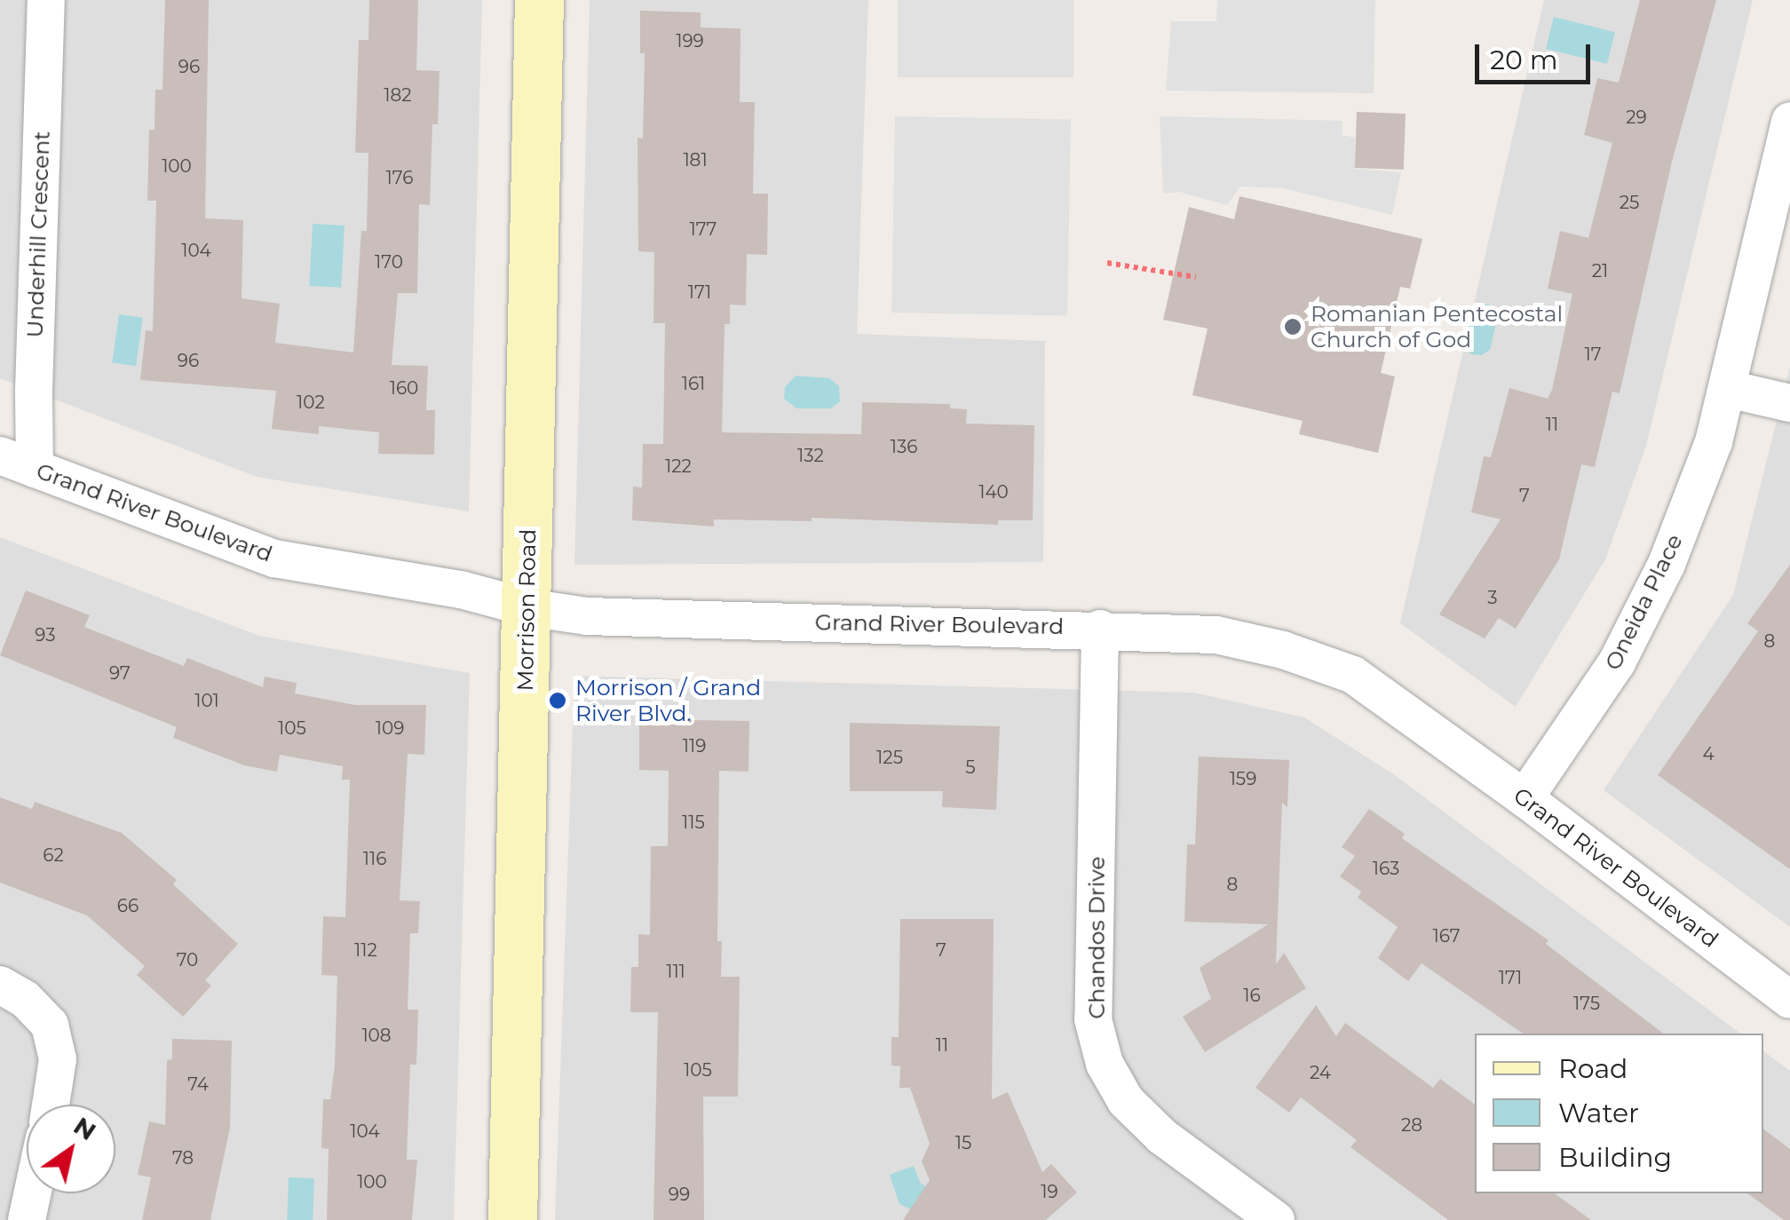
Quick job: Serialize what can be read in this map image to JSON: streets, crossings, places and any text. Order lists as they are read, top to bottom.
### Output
{
  "streets": {
    "street": [
      "Underhill Crescent",
      "Grand River Boulevard",
      "Oneida Place",
      "Morrison Road",
      "Chandos Drive"
    ]
  },
  "crossings": [
    ["Underhill Crescent", "Grand River Boulevard"],
    ["Grand River Boulevard", "Oneida Place"],
    ["Grand River Boulevard", "Morrison Road"],
    ["Grand River Boulevard", "Chandos Drive"]
  ],
  "places": ["Romanian Pentecostal Church of God", "Morrison / Grand River Blvd."],
  "house_numbers": [
    "199",
    "96",
    "182",
    "29",
    "181",
    "100",
    "176",
    "25",
    "177",
    "104",
    "170",
    "21",
    "171",
    "17",
    "96",
    "161",
    "160",
    "102",
    "11",
    "136",
    "132",
    "122",
    "140",
    "7",
    "3",
    "93",
    "8",
    "97",
    "101",
    "105",
    "109",
    "119",
    "4",
    "125",
    "5",
    "159",
    "115",
    "62",
    "116",
    "163",
    "8",
    "66",
    "167",
    "112",
    "7",
    "70",
    "111",
    "171",
    "16",
    "175",
    "108",
    "11",
    "105",
    "24",
    "74",
    "28",
    "104",
    "15",
    "78",
    "100",
    "19",
    "99"
  ],
  "legend": ["Road", "Water", "Building"],
  "scale_bar": "20 m",
  "north": "top right"
}
